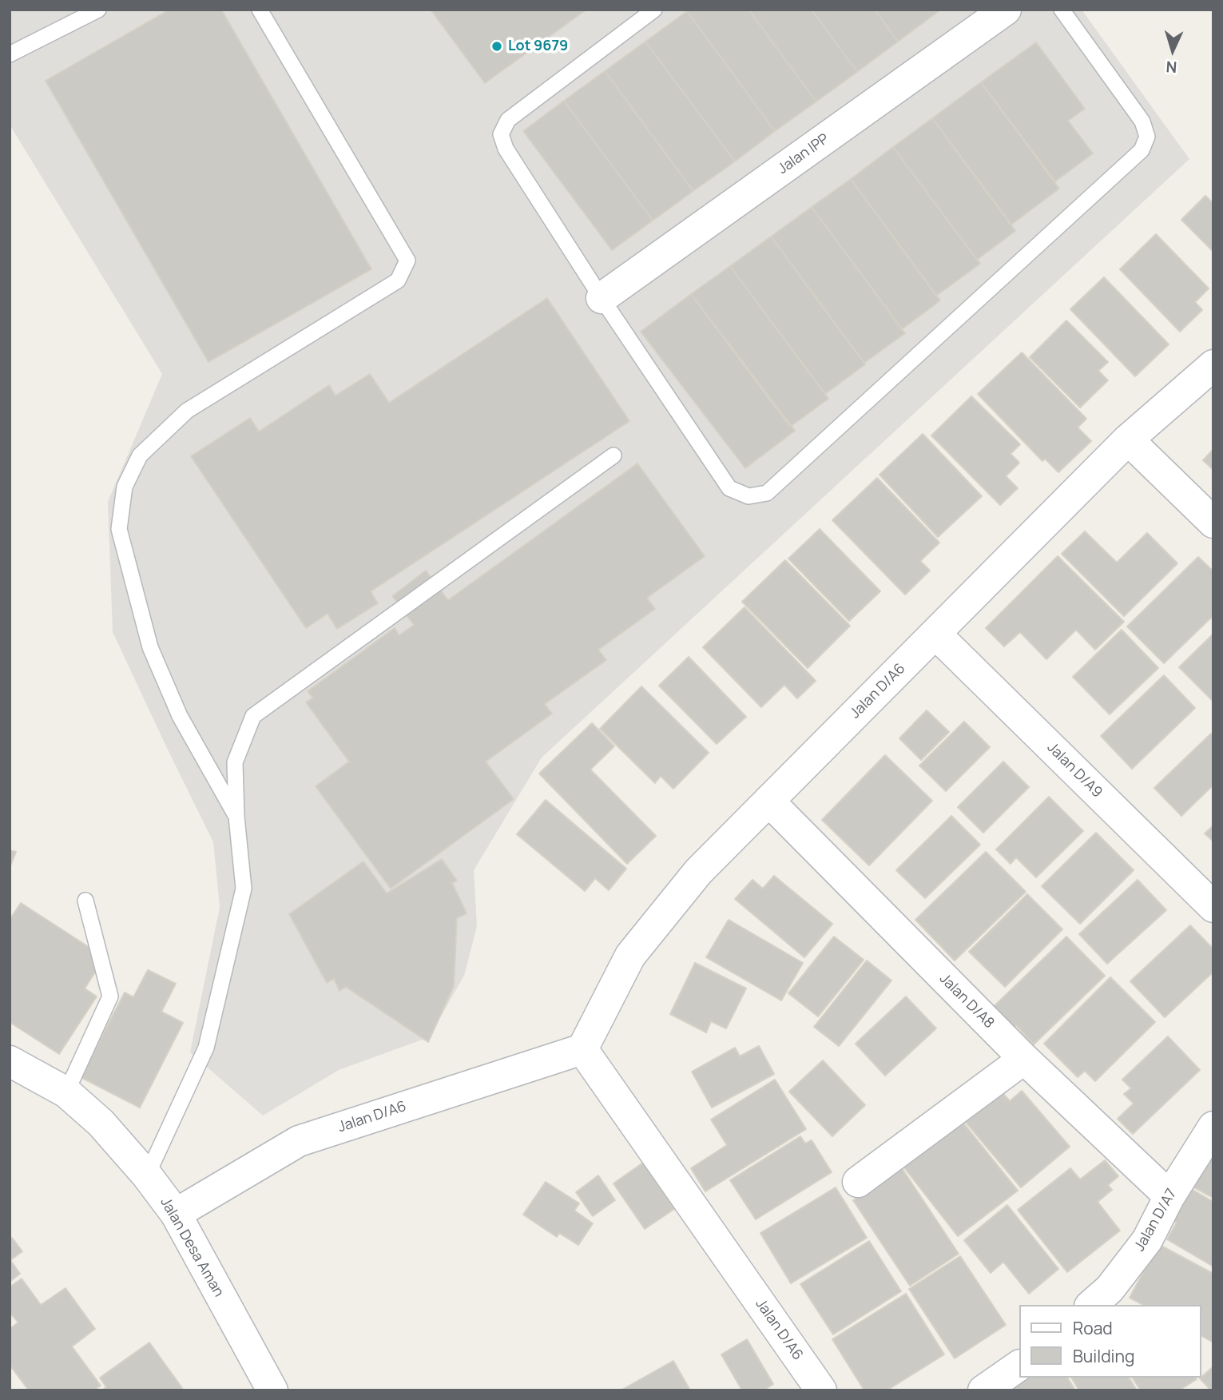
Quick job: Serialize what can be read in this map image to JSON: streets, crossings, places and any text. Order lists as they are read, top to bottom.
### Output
{
  "streets": {
    "street": [
      "Jalan IPP",
      "Jalan D/A6",
      "Jalan D/A9",
      "Jalan D/A8",
      "Jalan D/A7",
      "Jalan Desa Aman"
    ]
  },
  "crossings": [
    ["Jalan D/A6", "Jalan D/A9"],
    ["Jalan D/A6", "Jalan D/A8"],
    ["Jalan D/A6", "Jalan Desa Aman"],
    ["Jalan D/A8", "Jalan D/A7"]
  ],
  "places": ["Lot 9679"],
  "legend": ["Road", "Building"],
  "north": "bottom"
}
